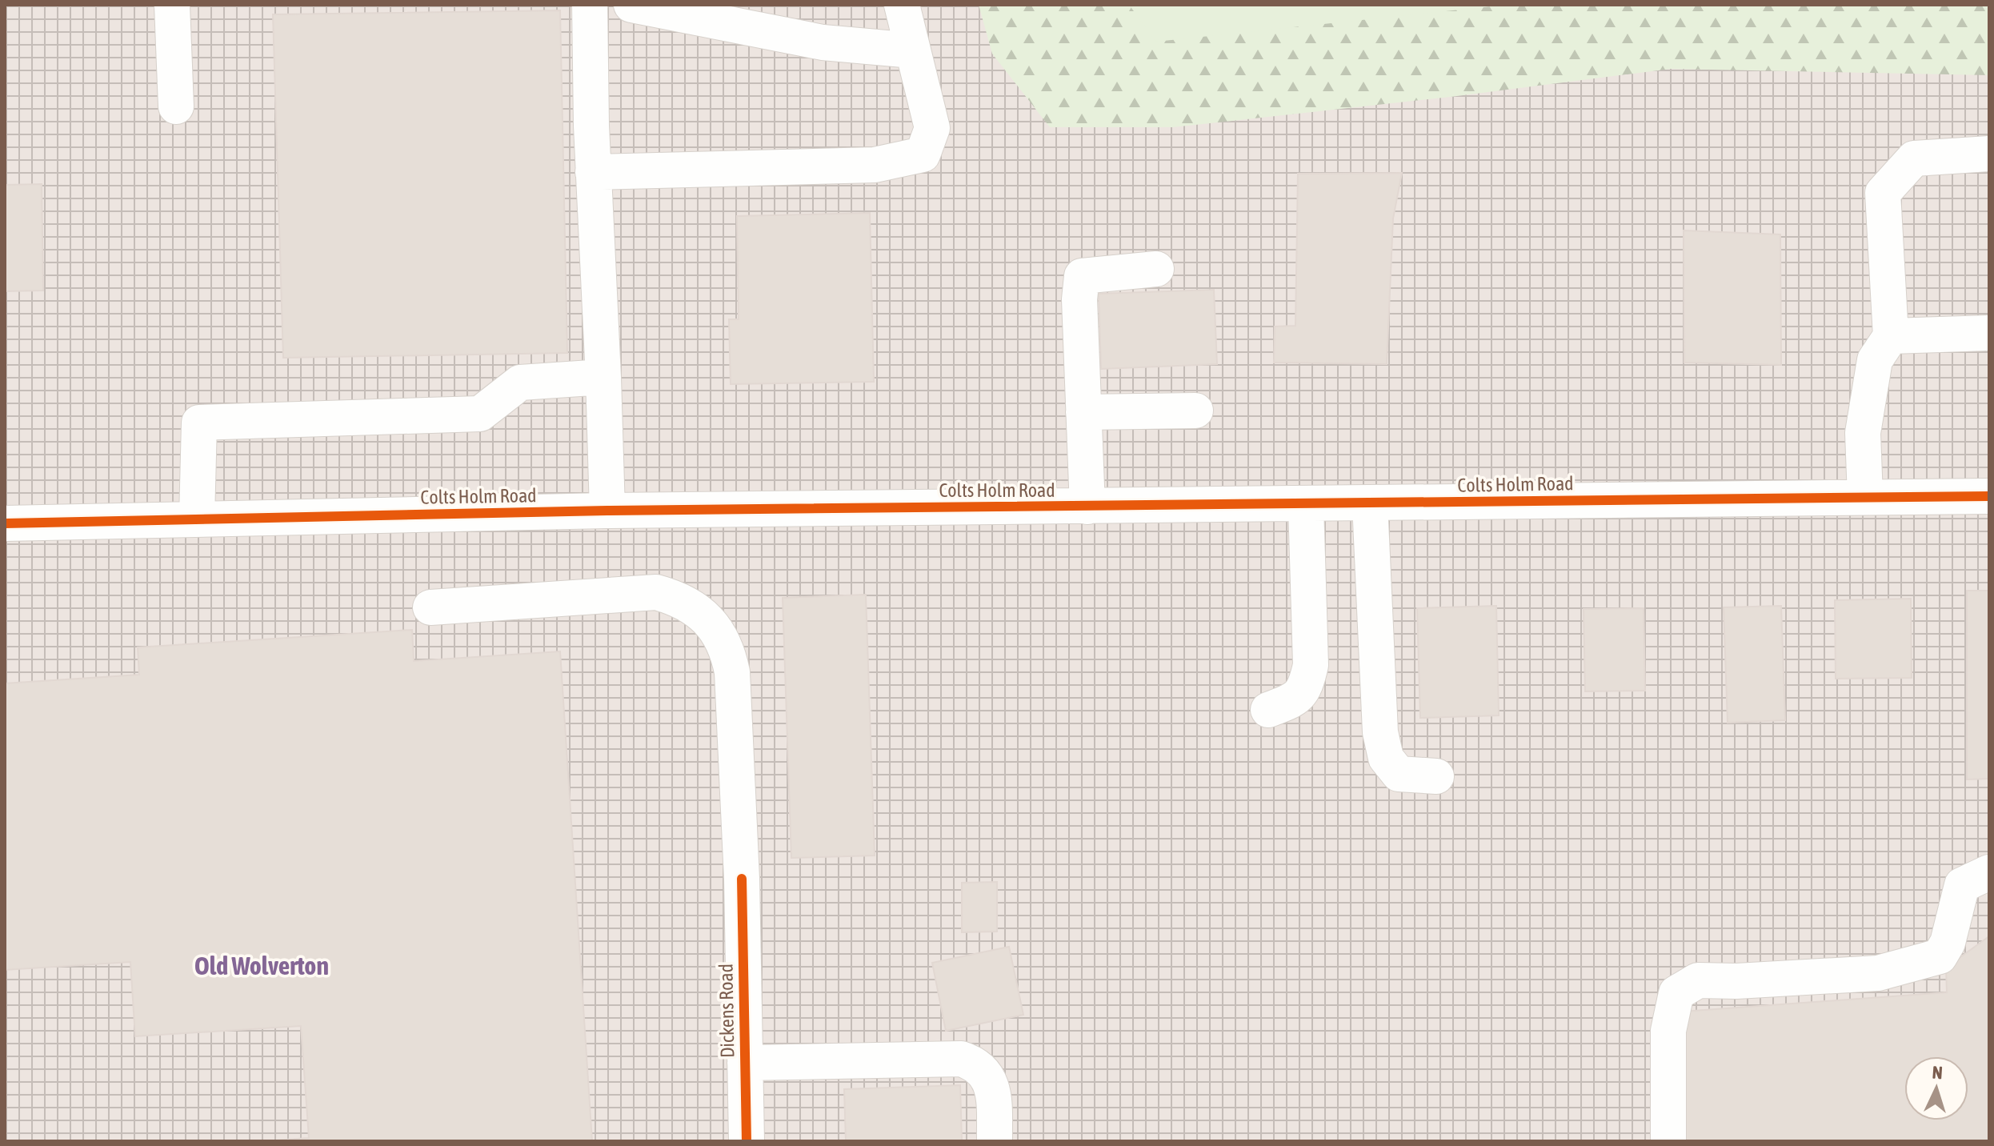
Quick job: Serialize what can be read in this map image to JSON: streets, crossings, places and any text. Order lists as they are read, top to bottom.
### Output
{
  "streets": {
    "street": ["Colts Holm Road", "Dickens Road"]
  },
  "districts": ["Old Wolverton"],
  "north": "top"
}
